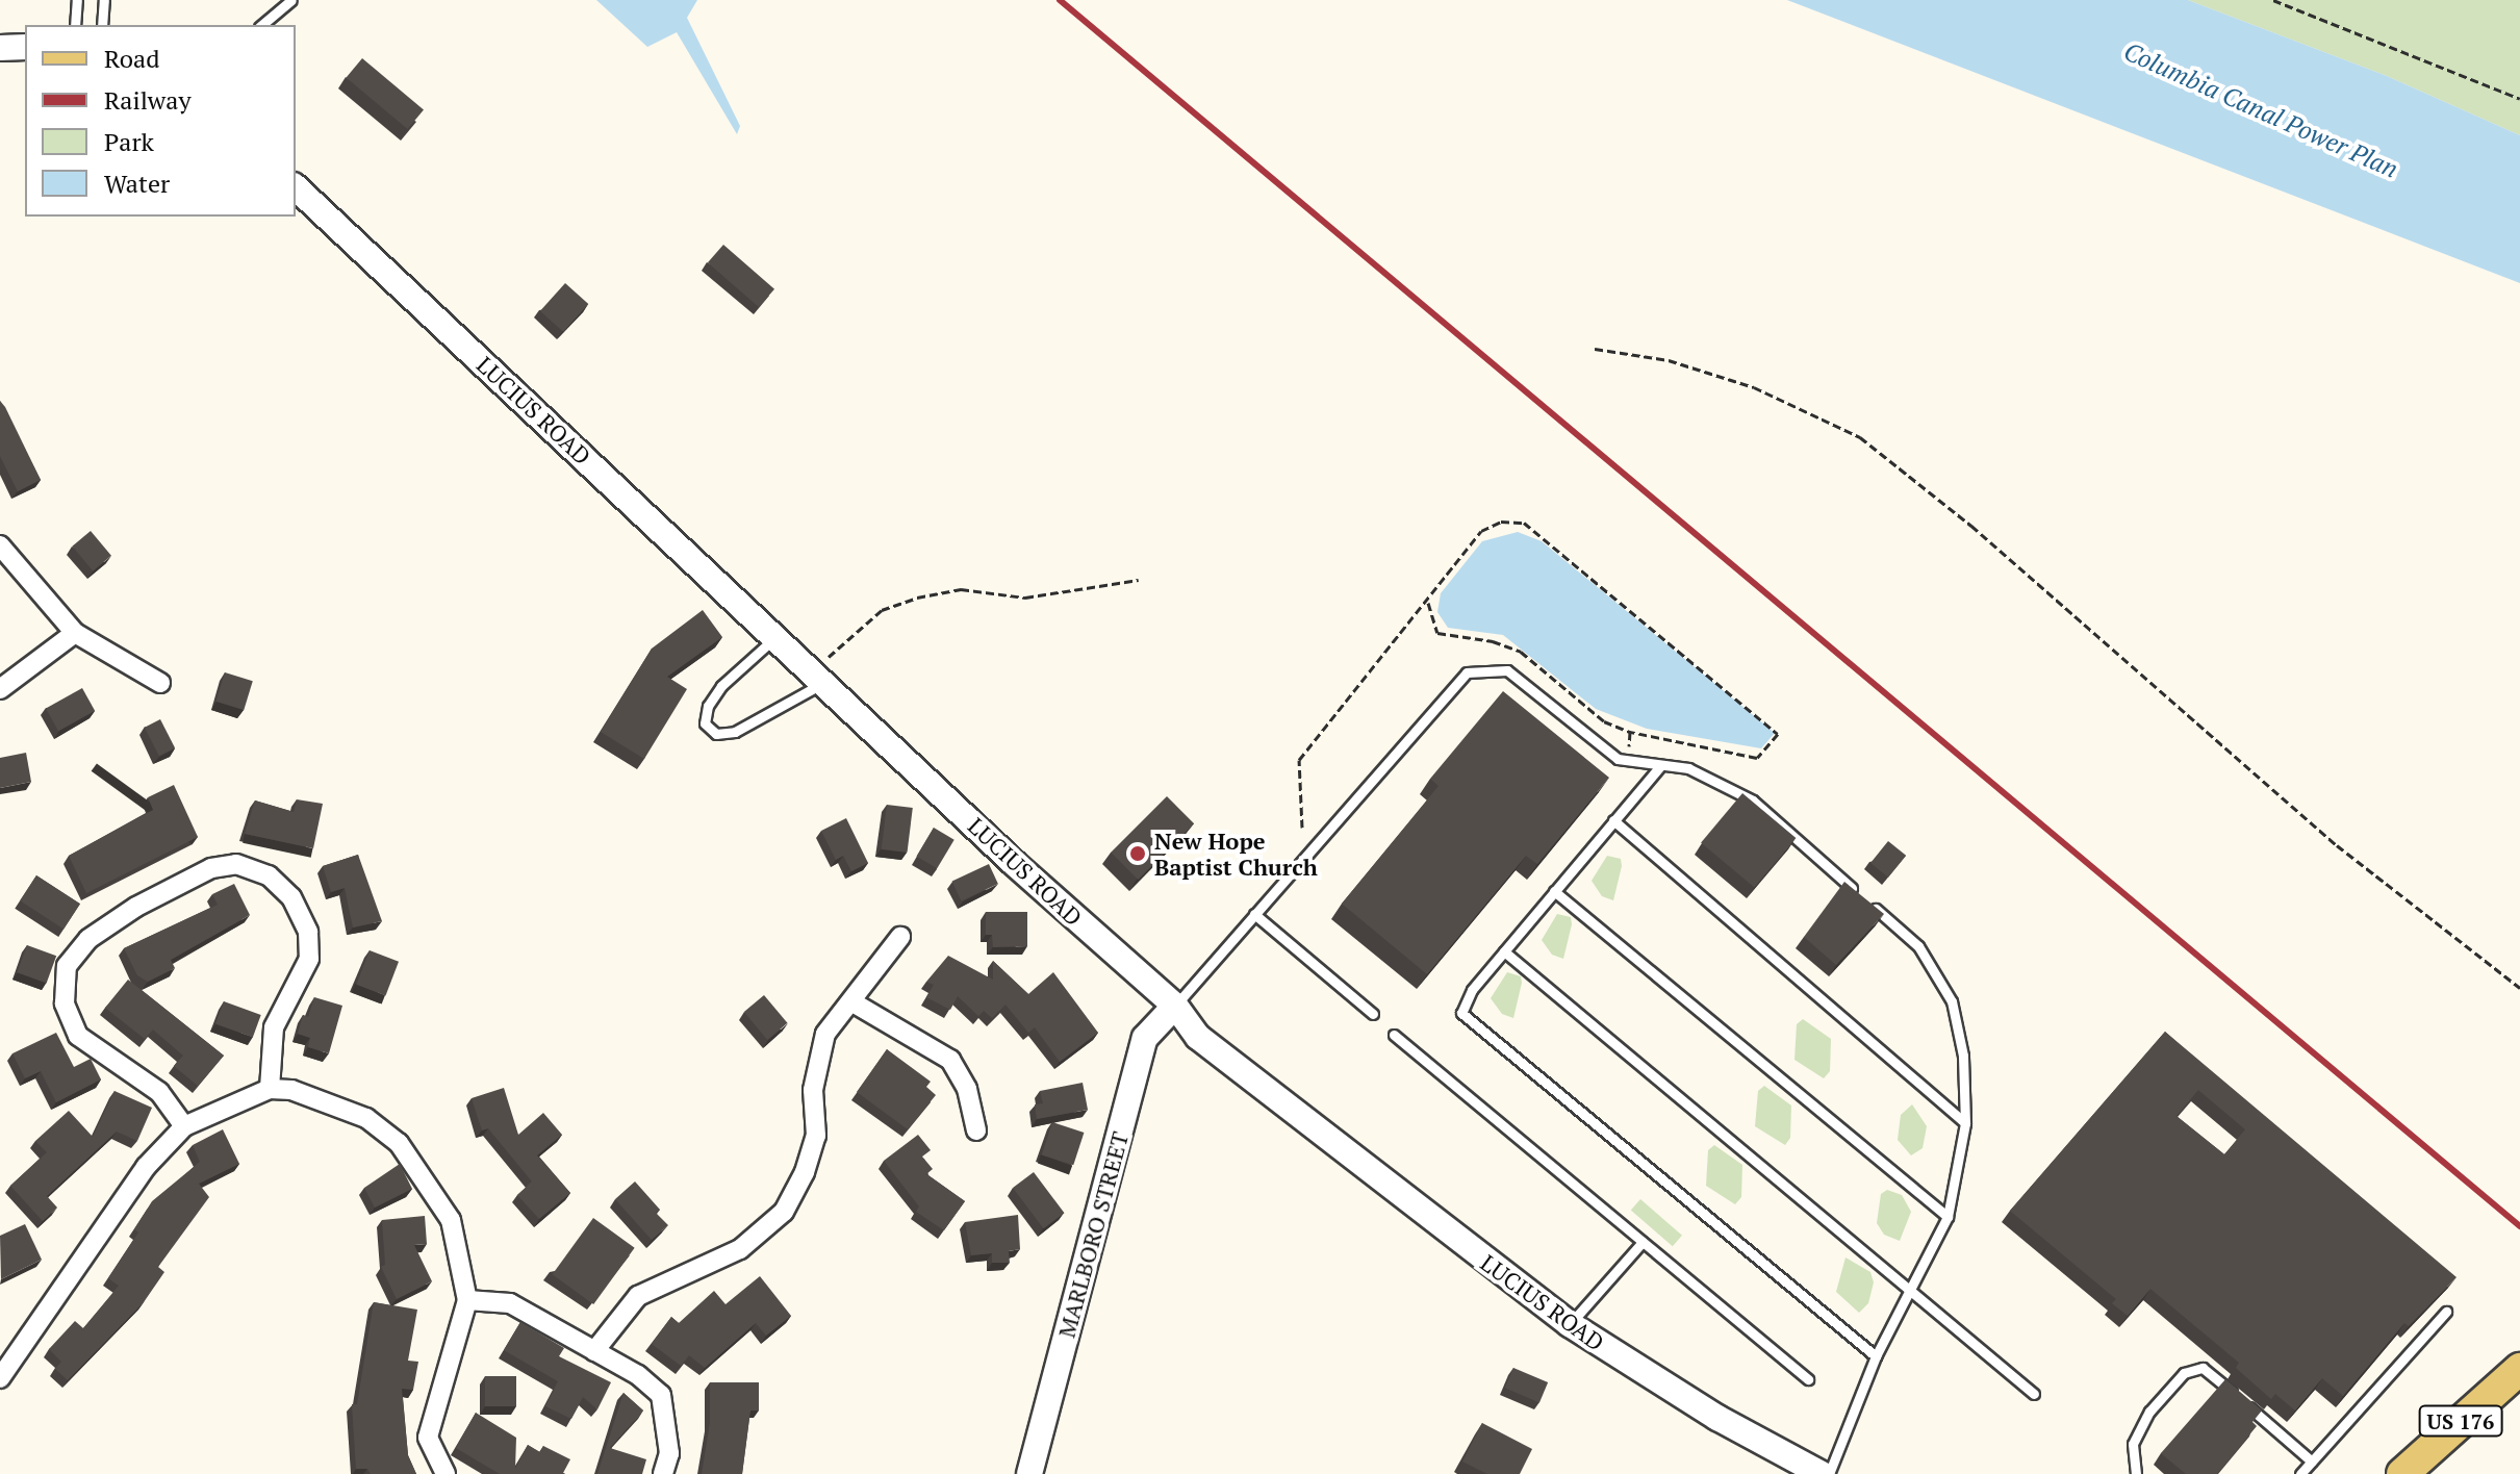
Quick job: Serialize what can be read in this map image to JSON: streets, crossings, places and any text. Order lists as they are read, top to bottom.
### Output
{
  "streets": {
    "main road": ["US 176"],
    "street": ["LUCIUS ROAD", "MARLBORO STREET"]
  },
  "crossings": [
    ["LUCIUS ROAD", "MARLBORO STREET"]
  ],
  "water": ["Columbia Canal Power Plan"],
  "places": ["New Hope Baptist Church"],
  "legend": [
    "Road",
    "Railway",
    "Park",
    "Water"
  ]
}
